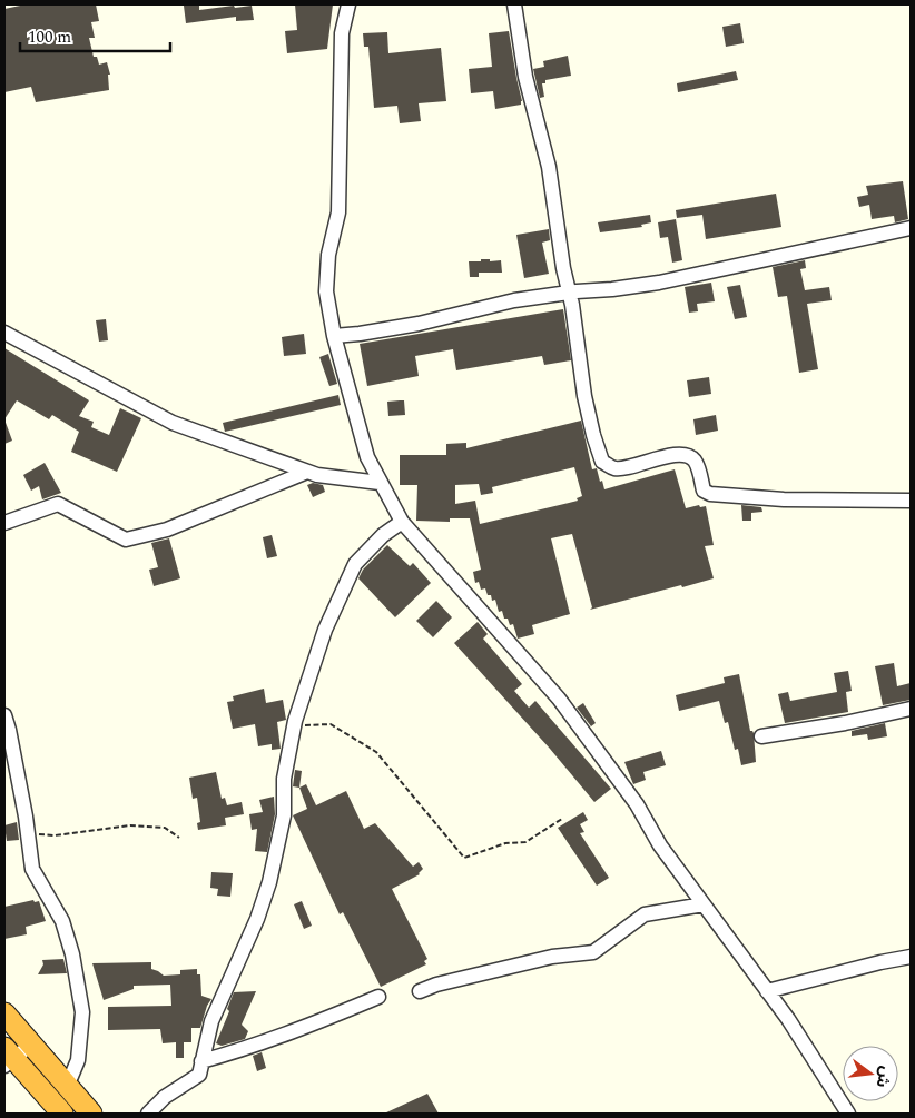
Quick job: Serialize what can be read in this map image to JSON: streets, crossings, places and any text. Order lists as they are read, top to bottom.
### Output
{
  "scale_bar": "100 m",
  "north": "right"
}
